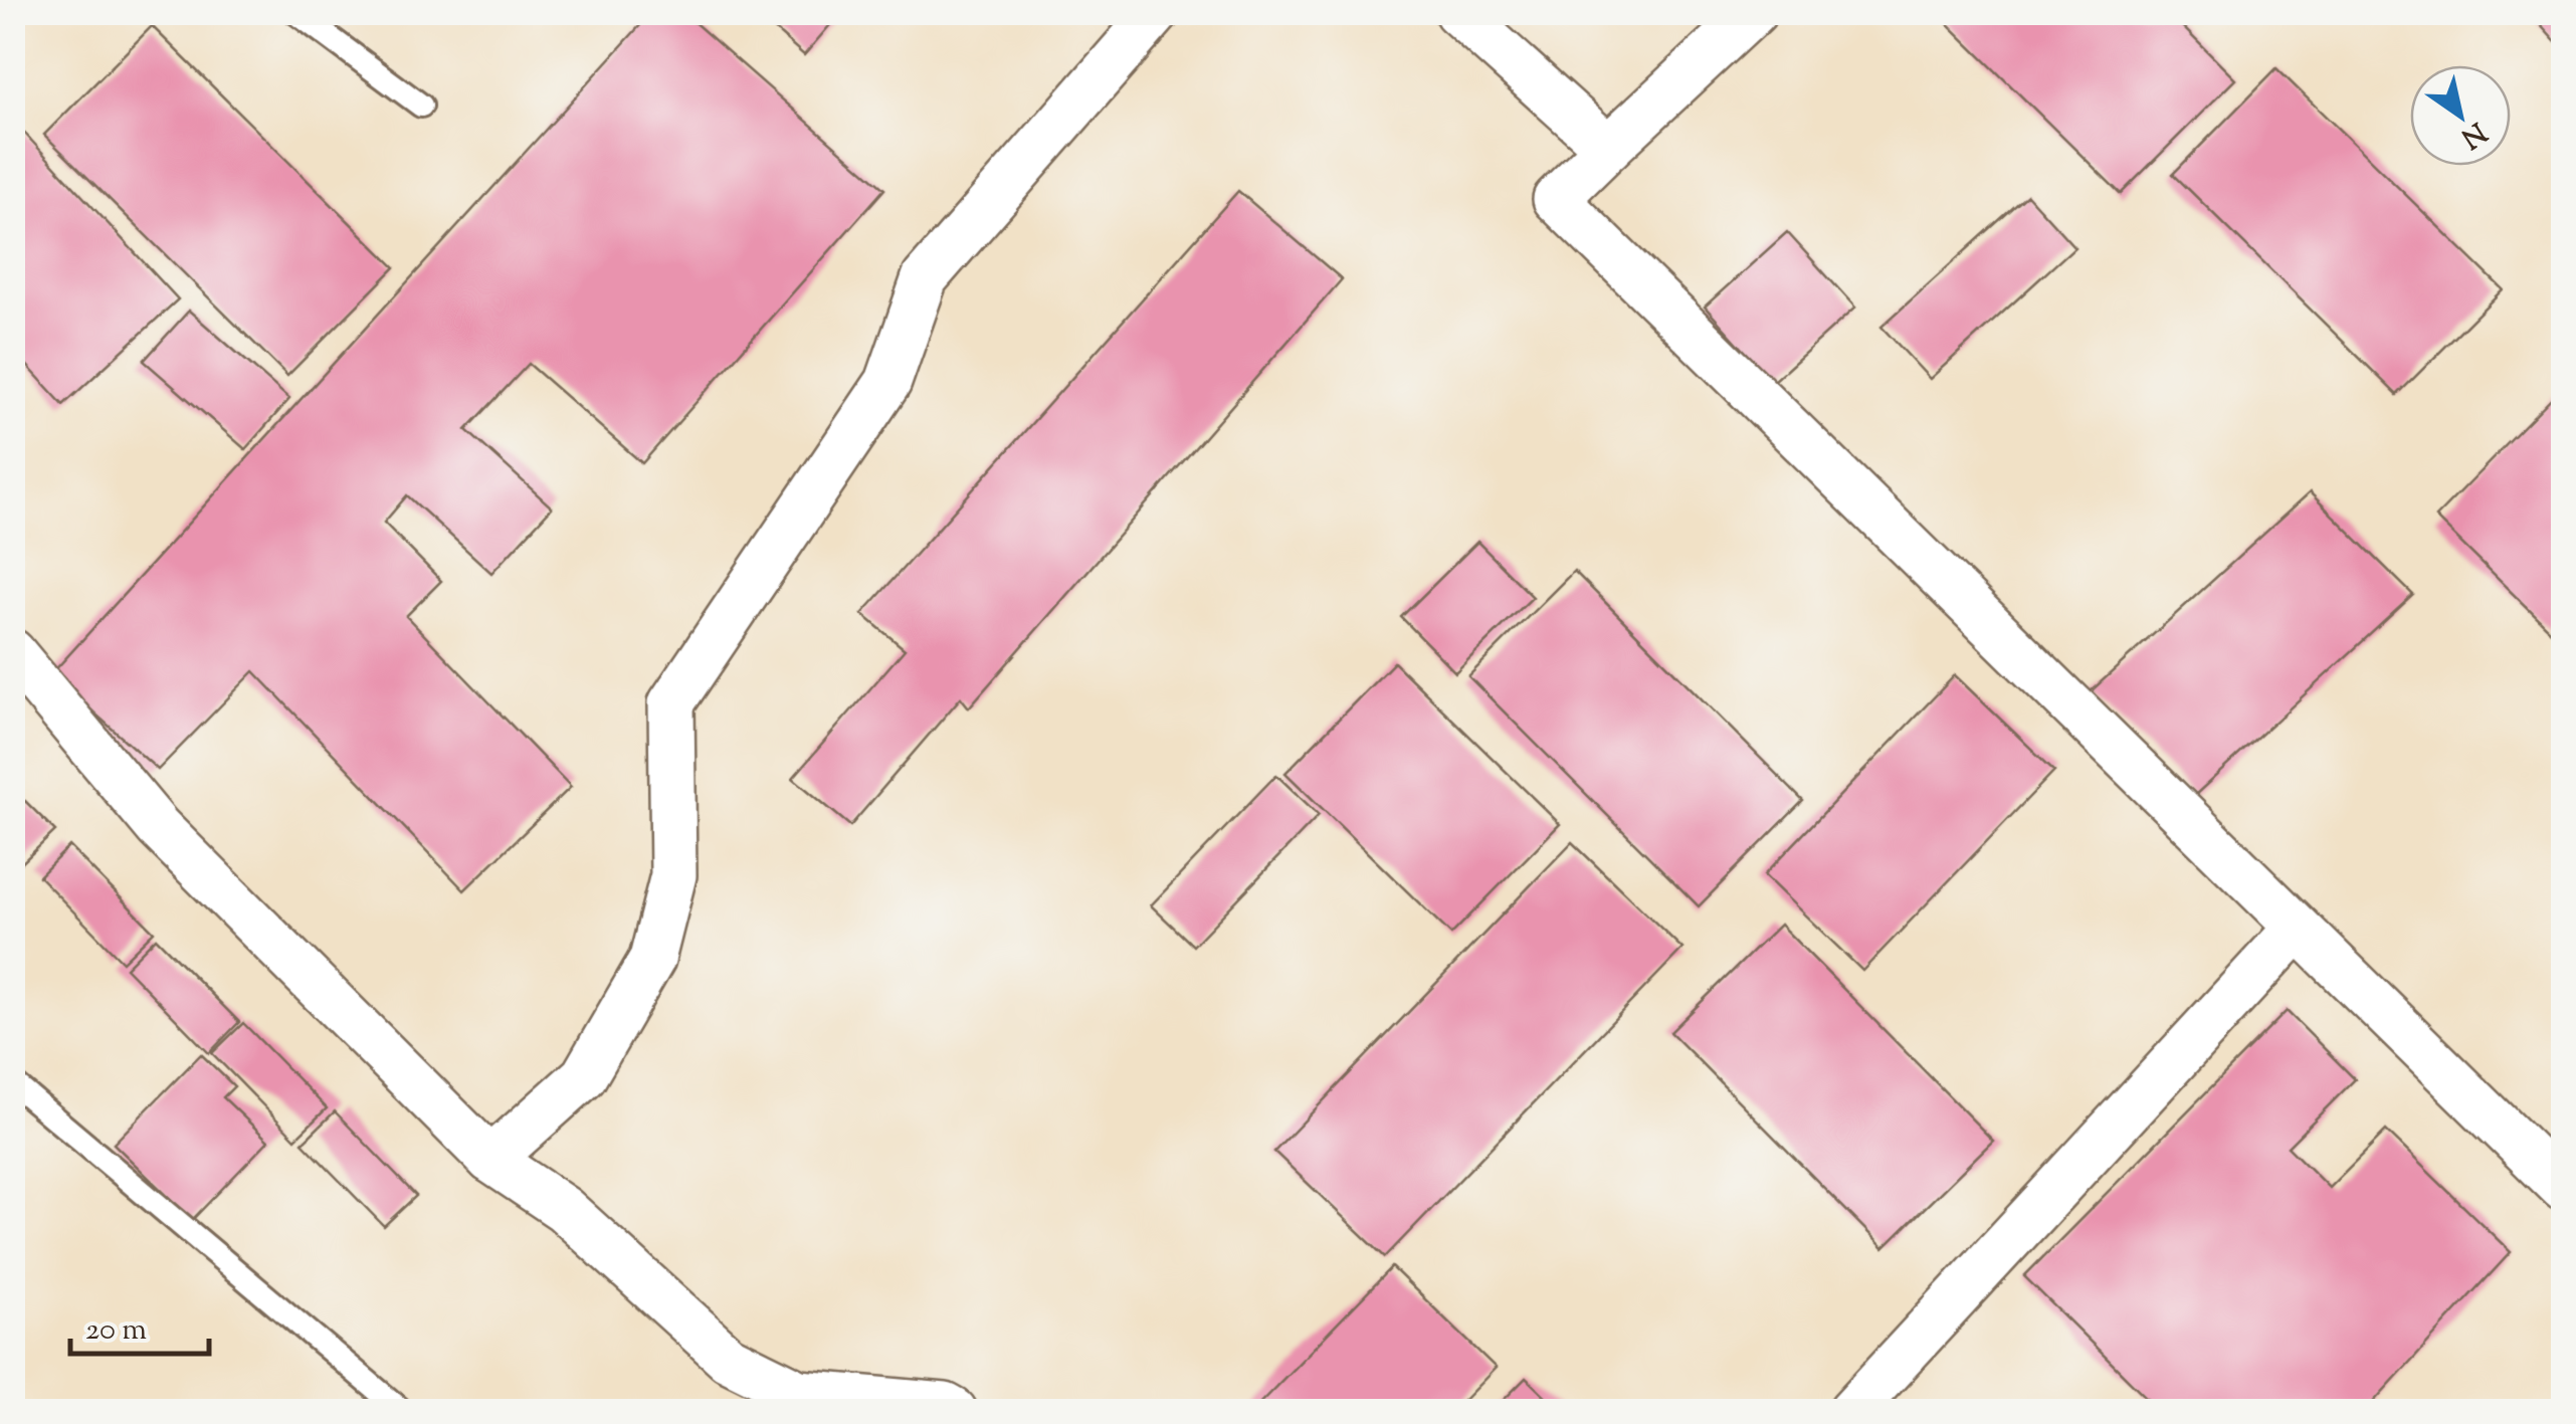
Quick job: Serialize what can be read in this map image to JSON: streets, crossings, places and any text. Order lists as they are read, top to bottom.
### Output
{
  "scale_bar": "20 m",
  "north": "bottom right"
}
